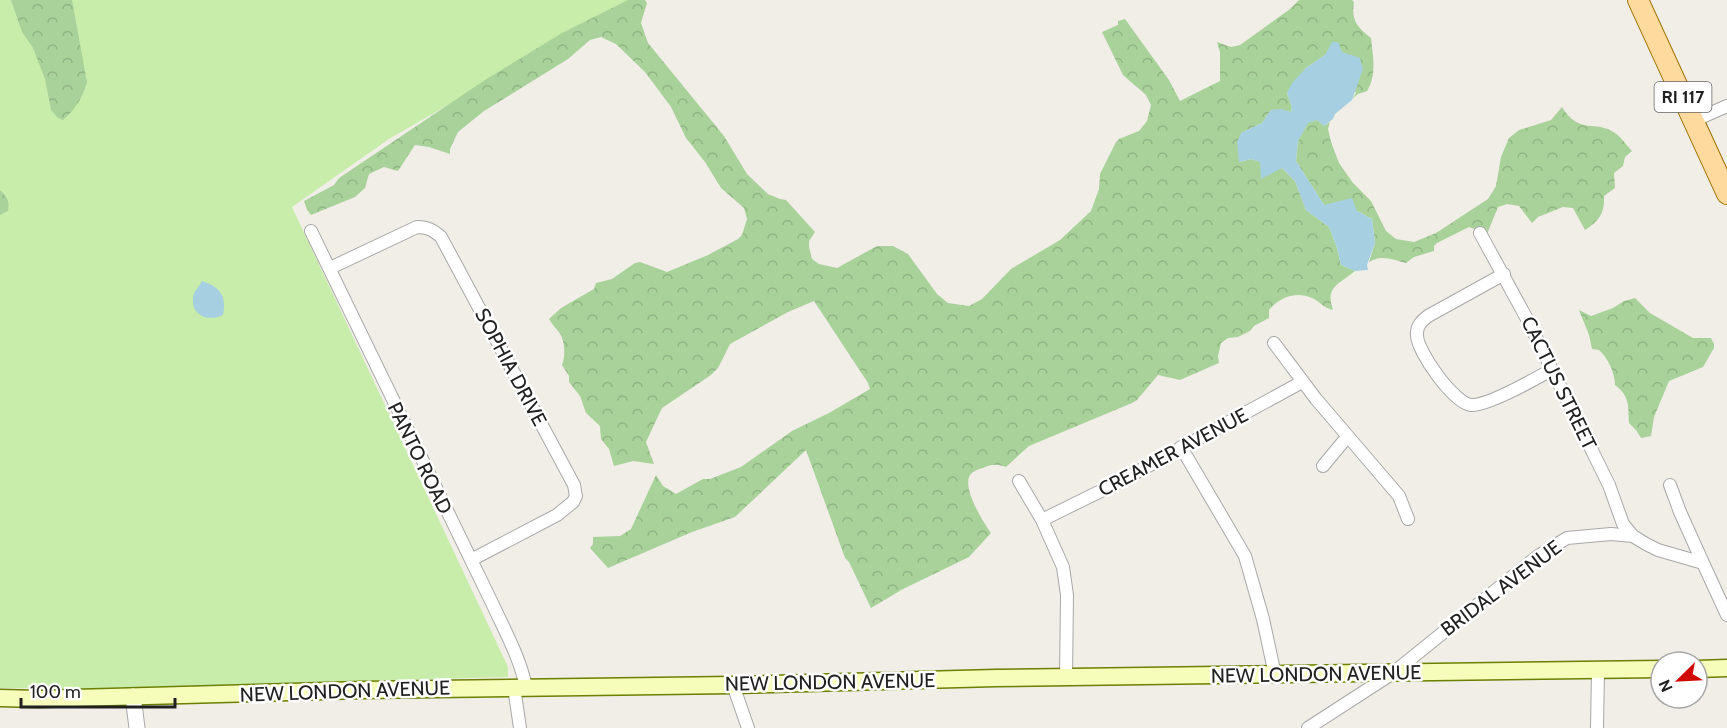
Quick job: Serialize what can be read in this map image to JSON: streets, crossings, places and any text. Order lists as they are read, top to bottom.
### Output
{
  "streets": {
    "main road": ["RI 117", "NEW LONDON AVENUE"],
    "street": [
      "SOPHIA DRIVE",
      "CACTUS STREET",
      "CREAMER AVENUE",
      "PANTO ROAD",
      "BRIDAL AVENUE"
    ]
  },
  "crossings": [
    ["SOPHIA DRIVE", "PANTO ROAD"],
    ["CACTUS STREET", "BRIDAL AVENUE"],
    ["PANTO ROAD", "NEW LONDON AVENUE"],
    ["BRIDAL AVENUE", "NEW LONDON AVENUE"]
  ],
  "scale_bar": "100 m",
  "north": "bottom left"
}
